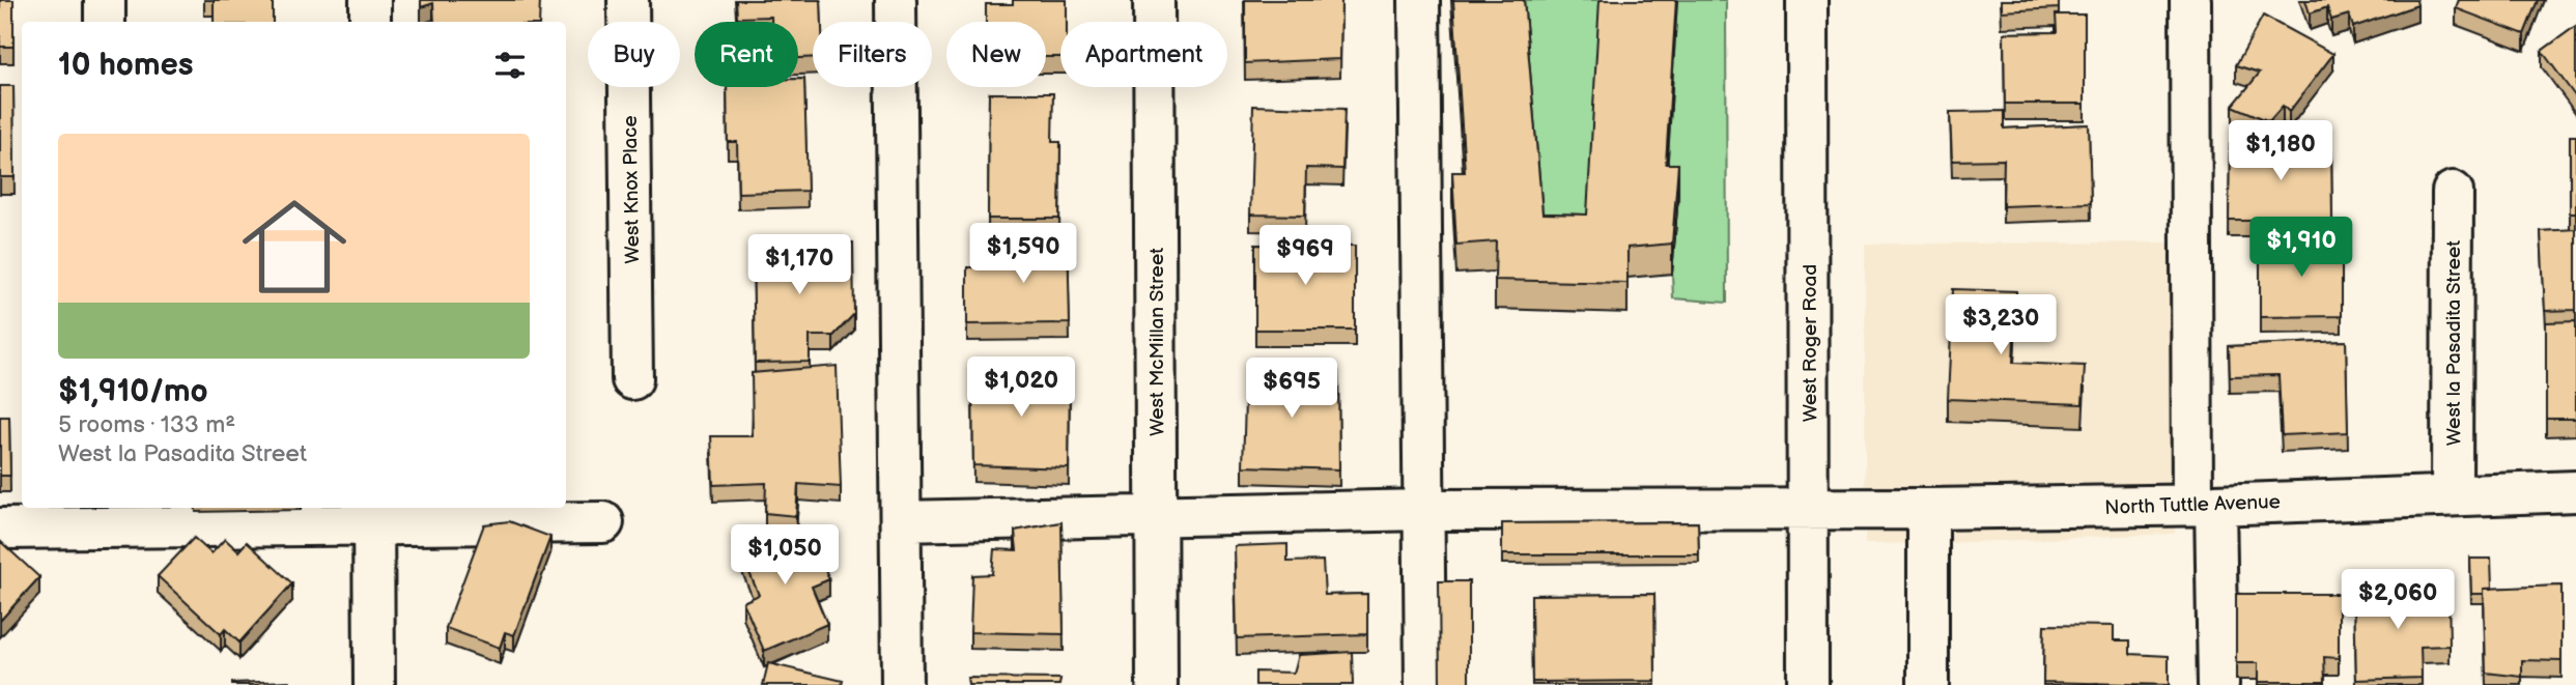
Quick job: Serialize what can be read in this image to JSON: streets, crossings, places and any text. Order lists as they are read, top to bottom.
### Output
{
  "streets": {
    "street": [
      "West Knox Place",
      "West McMillan Street",
      "West Roger Road",
      "West la Pasadita Street",
      "North Tuttle Avenue"
    ]
  },
  "crossings": [
    ["West McMillan Street", "North Tuttle Avenue"],
    ["West Roger Road", "North Tuttle Avenue"],
    ["West la Pasadita Street", "North Tuttle Avenue"]
  ],
  "page": {
    "chip": [
      "Buy",
      "Rent",
      "Filters",
      "New",
      "Apartment"
    ],
    "heading": "10 homes",
    "list": [
      {
        "name": "$1,910/mo",
        "note": "5 rooms · 133 m² · West la Pasadita Street"
      }
    ],
    "price": [
      "$1,180",
      "$1,910",
      "$1,590",
      "$969",
      "$1,170",
      "$3,230",
      "$1,020",
      "$695",
      "$1,050",
      "$2,060"
    ]
  }
}
